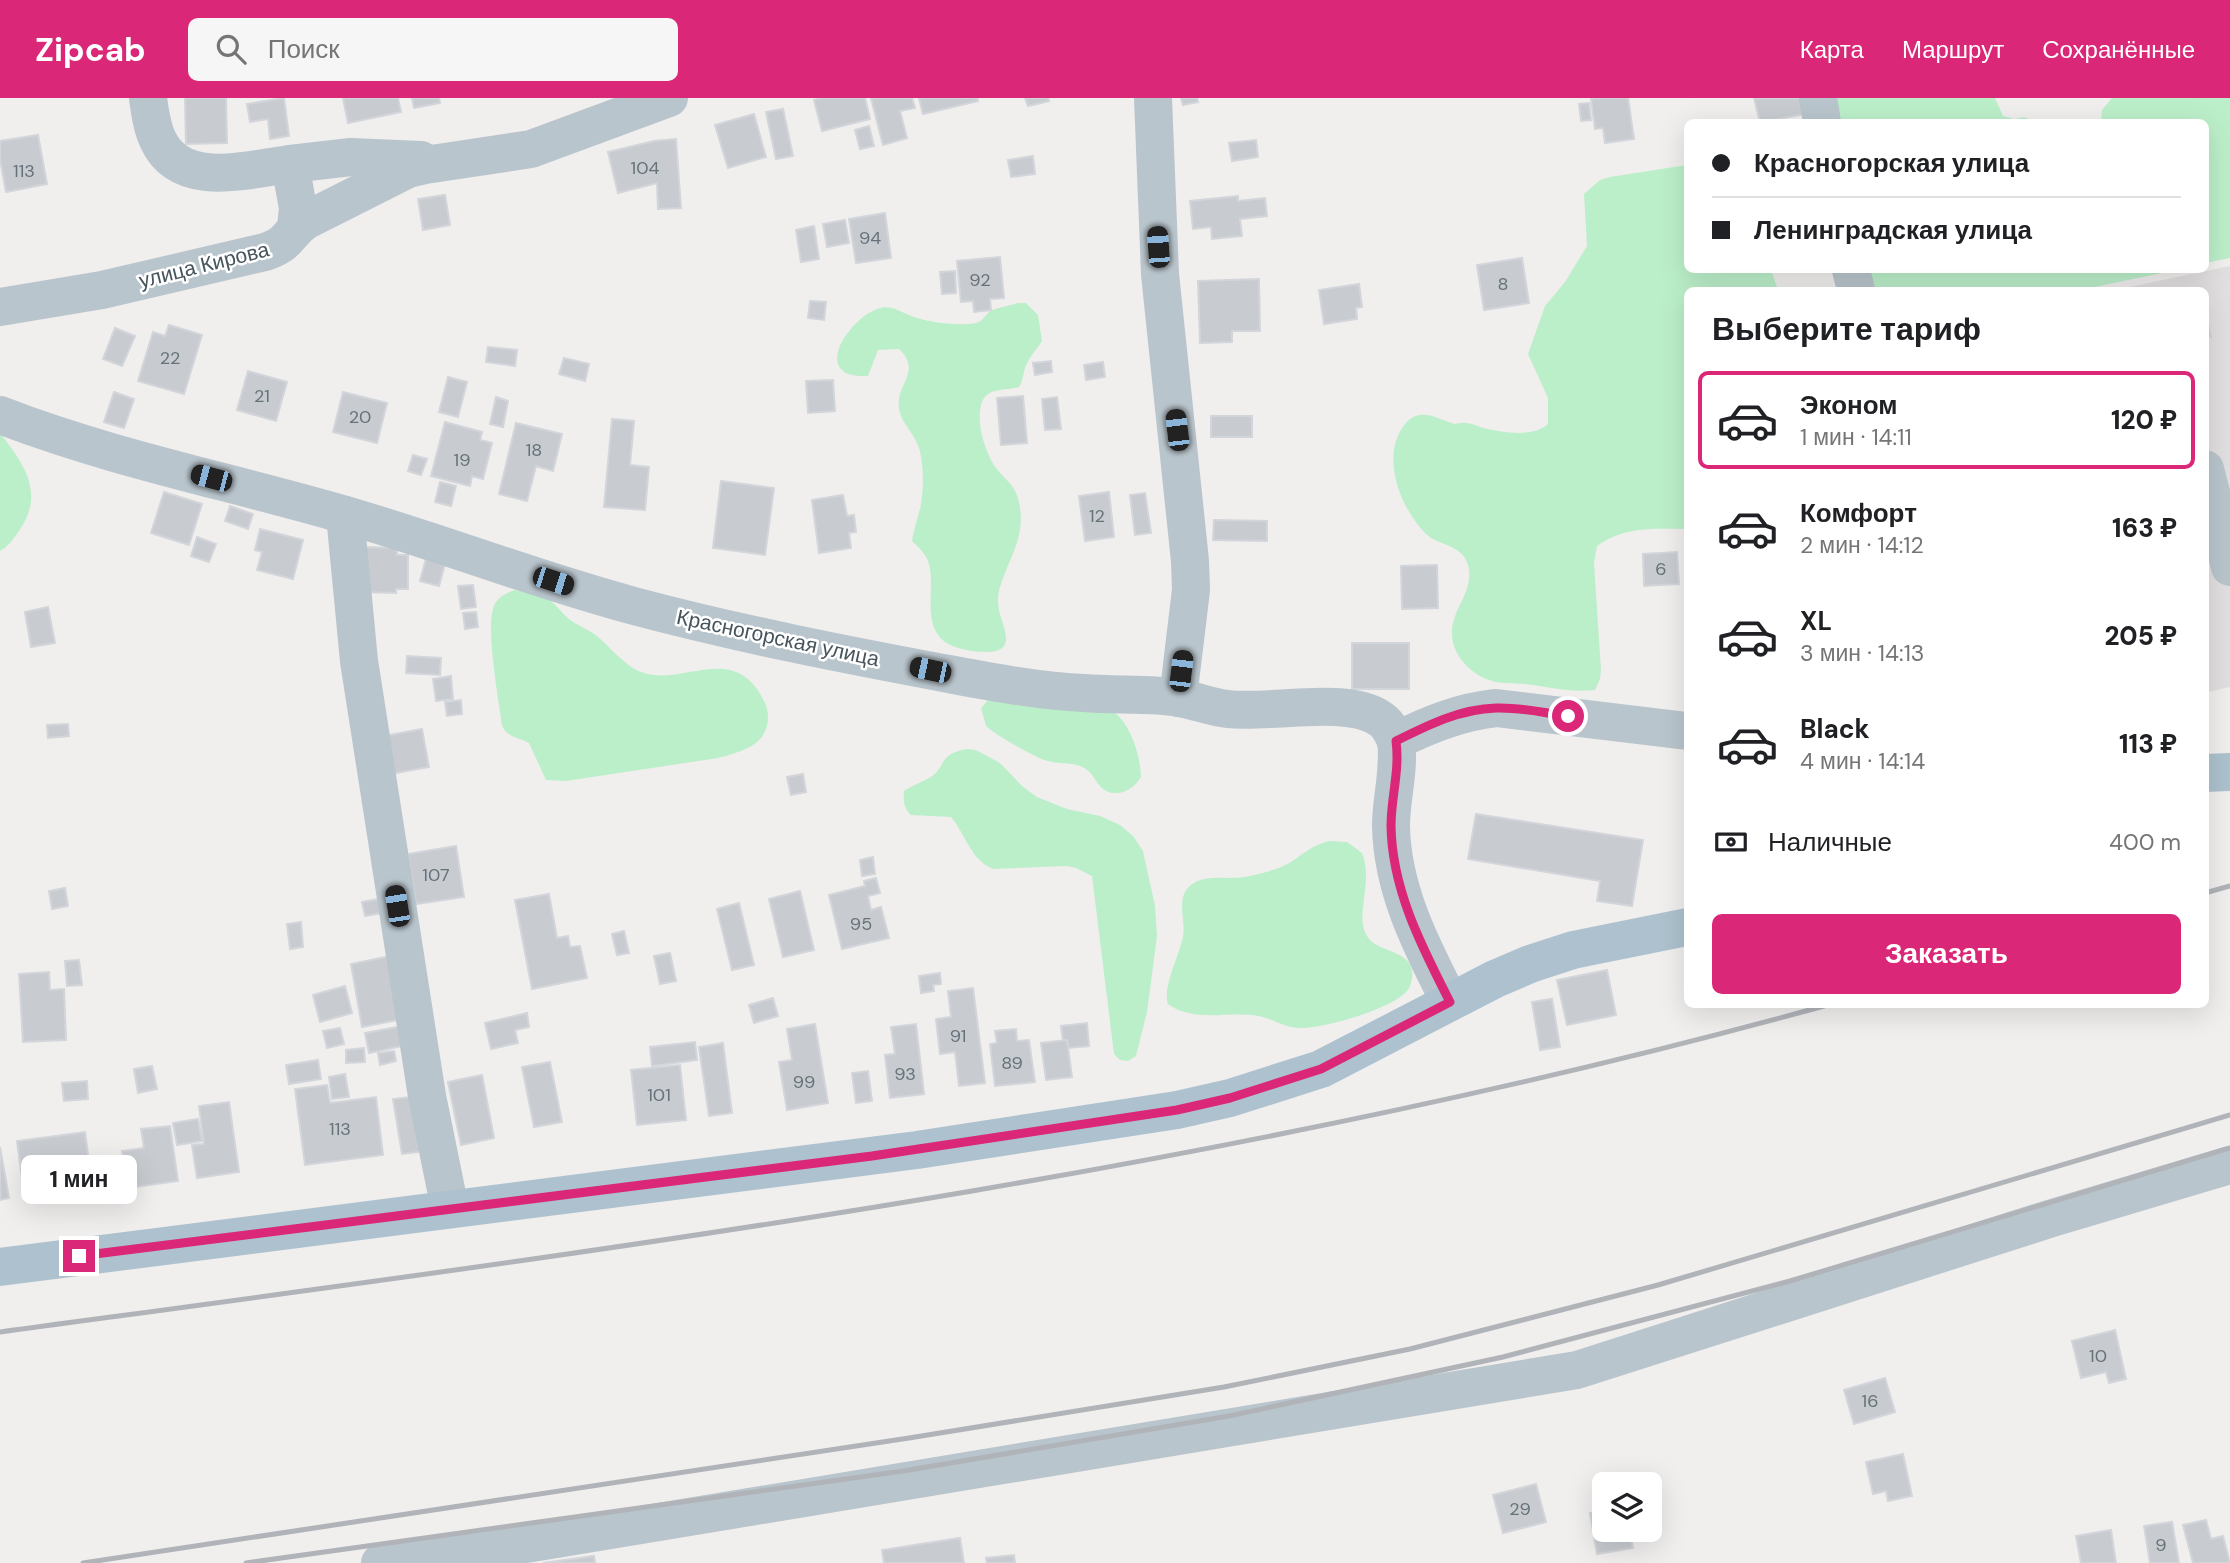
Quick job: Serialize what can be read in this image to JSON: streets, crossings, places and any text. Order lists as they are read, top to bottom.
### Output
{
  "streets": {
    "street": ["улица Кирова", "Красногорская улица"]
  },
  "house_numbers": [
    "104",
    "113",
    "94",
    "92",
    "8",
    "22",
    "21",
    "20",
    "18",
    "19",
    "12",
    "6",
    "107",
    "95",
    "91",
    "89",
    "93",
    "99",
    "101",
    "113",
    "10",
    "16",
    "29",
    "9"
  ],
  "page": {
    "header": "Zipcab",
    "search": "Поиск",
    "nav": ["Карта", "Маршрут", "Сохранённые"],
    "banner": ["Красногорская улица", "Ленинградская улица"],
    "heading": "Выберите тариф",
    "list": [
      {
        "name": "Эконом",
        "note": "1 мин · 14:11",
        "value": "120 ₽"
      },
      {
        "name": "Комфорт",
        "note": "2 мин · 14:12",
        "value": "163 ₽"
      },
      {
        "name": "XL",
        "note": "3 мин · 14:13",
        "value": "205 ₽"
      },
      {
        "name": "Black",
        "note": "4 мин · 14:14",
        "value": "113 ₽"
      }
    ],
    "pay": ["Наличные", "400 m"],
    "buttons": "Заказать",
    "bubble": "1 мин"
  }
}
